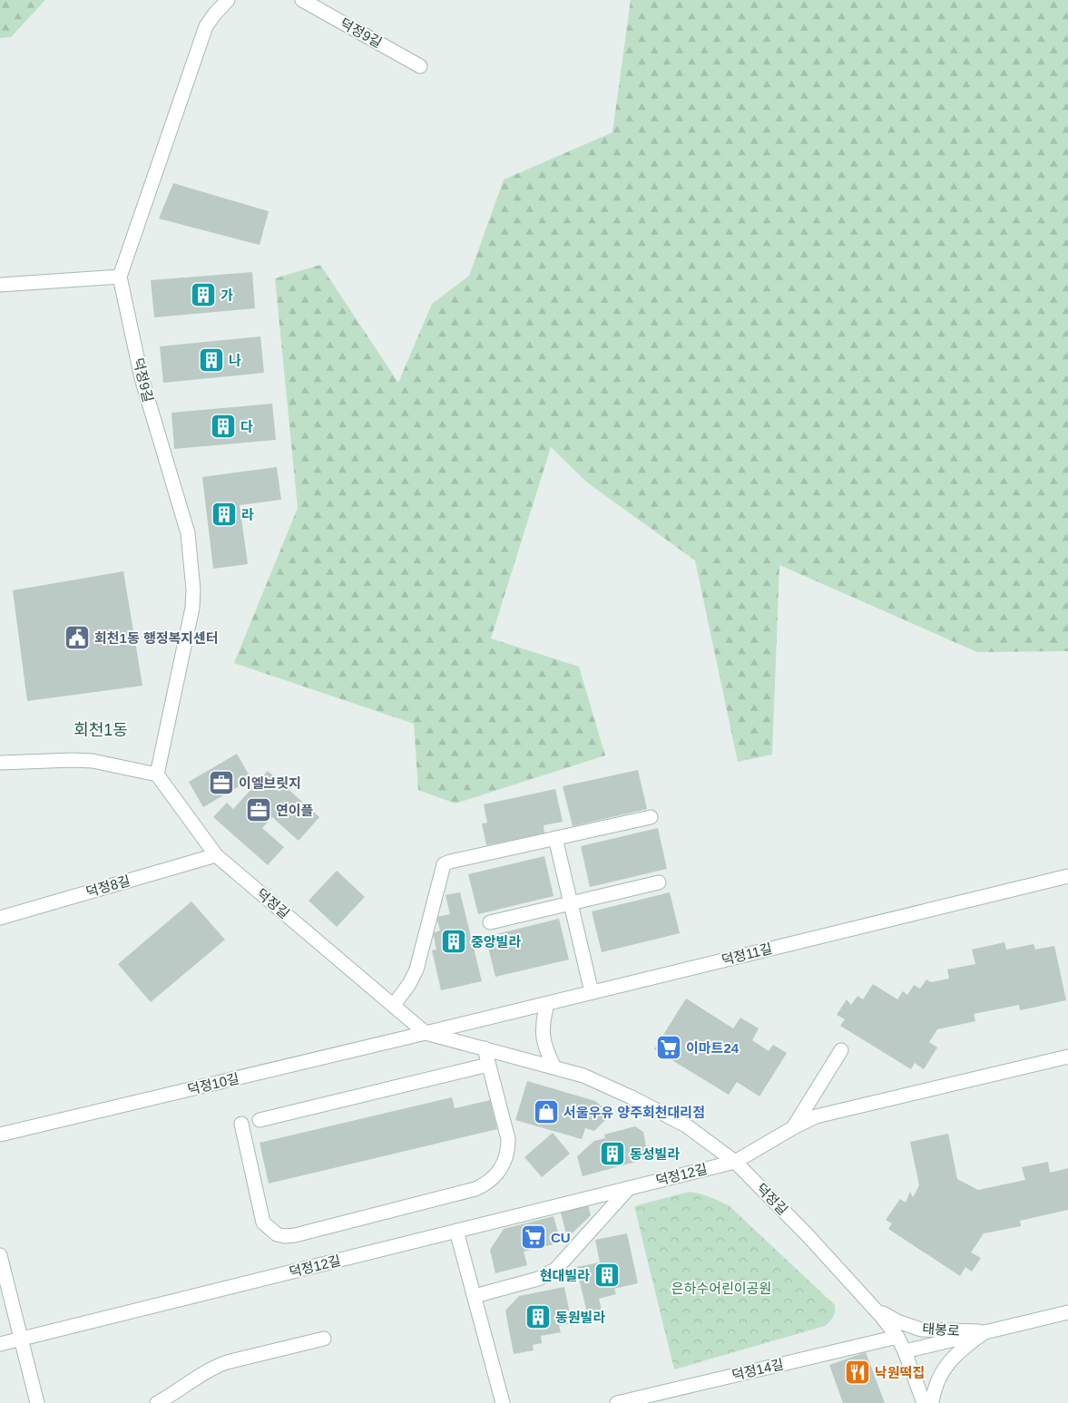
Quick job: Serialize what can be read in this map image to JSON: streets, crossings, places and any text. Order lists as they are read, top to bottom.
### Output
{
  "streets": {
    "street": [
      "덕정9길",
      "덕정8길",
      "덕정길",
      "덕정11길",
      "덕정10길",
      "덕정12길",
      "태봉로",
      "덕정14길"
    ]
  },
  "crossings": [
    ["덕정9길", "덕정길"],
    ["덕정8길", "덕정길"],
    ["덕정길", "덕정11길"],
    ["덕정길", "덕정10길"],
    ["덕정길", "덕정12길"],
    ["덕정길", "태봉로"],
    ["덕정길", "덕정14길"],
    ["덕정11길", "덕정10길"]
  ],
  "districts": ["회천1동"],
  "parks": ["은하수어린이공원"],
  "places": {
    "building": [
      "가",
      "나",
      "다",
      "라",
      "중앙빌라",
      "동성빌라",
      "현대빌라",
      "동원빌라"
    ],
    "public building": ["회천1동 행정복지센터"],
    "office": ["이엘브릿지", "연이플"],
    "supermarket": ["이마트24", "CU"],
    "shop": ["서울우유 양주회천대리점"],
    "restaurant": ["낙원떡집"]
  }
}
